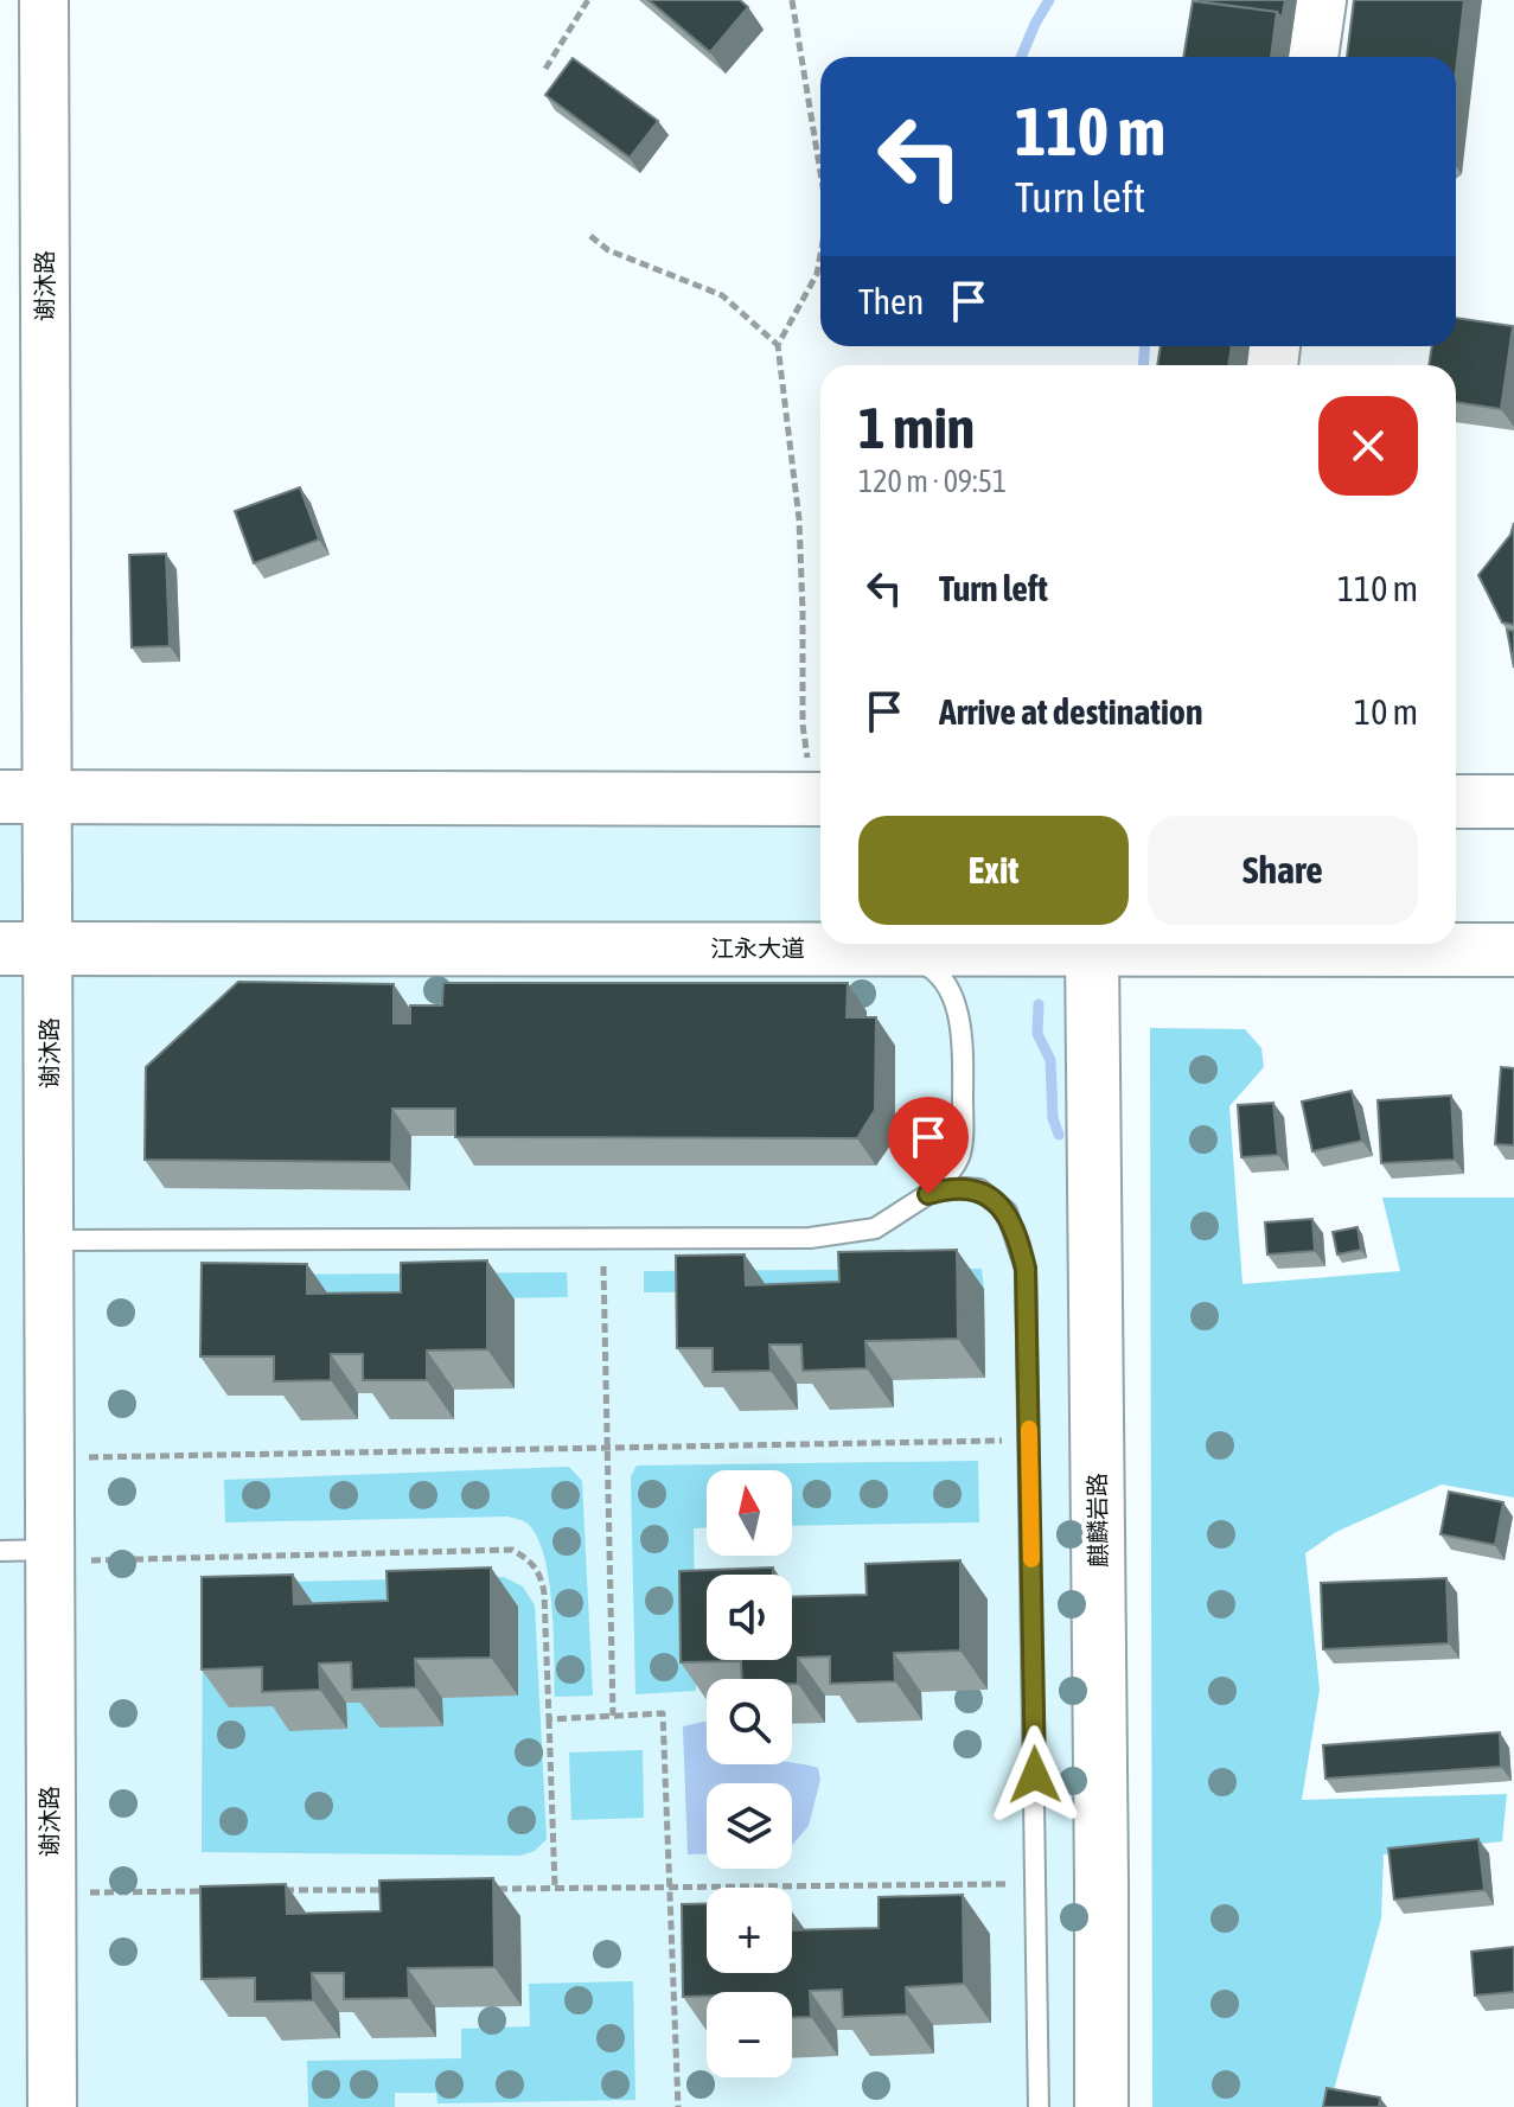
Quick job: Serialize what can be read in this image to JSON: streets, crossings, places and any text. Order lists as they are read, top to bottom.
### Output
{
  "streets": {
    "main road": ["江永大道", "麒麟岩路"],
    "street": ["谢沐路"]
  },
  "crossings": [
    ["谢沐路", "江永大道"]
  ],
  "north": "top",
  "page": {
    "turn": ["110 m", "Turn left"],
    "then": "Then",
    "heading": ["1 min", "120 m · 09:51"],
    "list": [
      {
        "name": "Turn left",
        "value": "110 m"
      },
      {
        "name": "Arrive at destination",
        "value": "10 m"
      }
    ],
    "buttons": ["Exit", "Share"],
    "map_buttons": ["+", "−"]
  }
}
